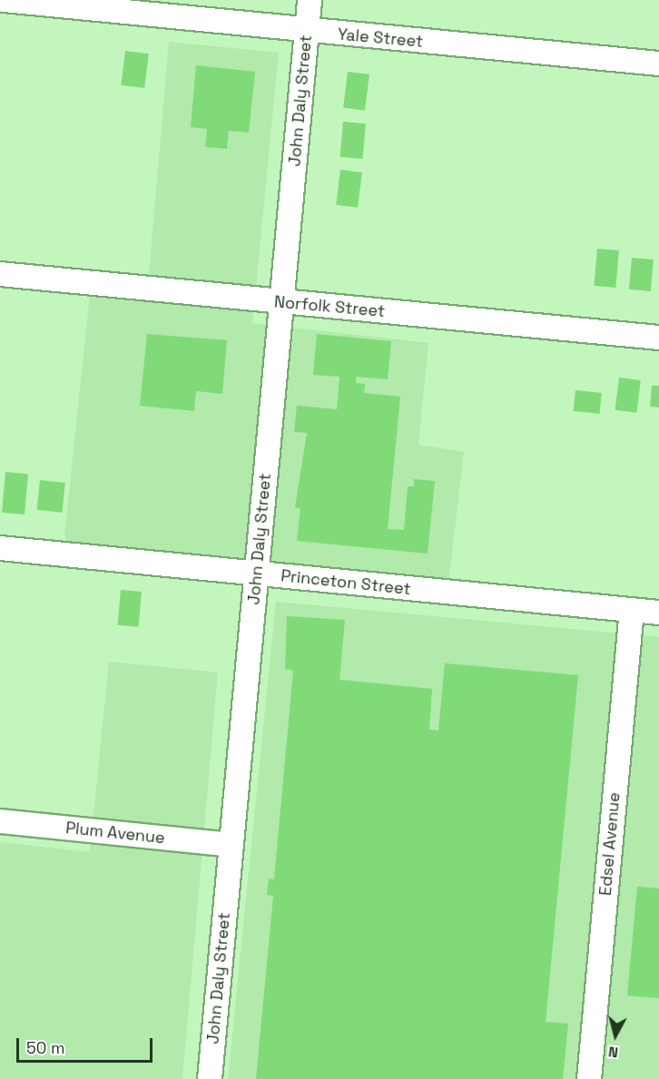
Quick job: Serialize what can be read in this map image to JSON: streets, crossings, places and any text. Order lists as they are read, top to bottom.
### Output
{
  "streets": {
    "street": [
      "Yale Street",
      "John Daly Street",
      "Norfolk Street",
      "Princeton Street",
      "Plum Avenue",
      "Edsel Avenue"
    ]
  },
  "crossings": [
    ["Yale Street", "John Daly Street"],
    ["John Daly Street", "Norfolk Street"],
    ["John Daly Street", "Princeton Street"],
    ["John Daly Street", "Plum Avenue"],
    ["Princeton Street", "Edsel Avenue"]
  ],
  "scale_bar": "50 m",
  "north": "bottom"
}
